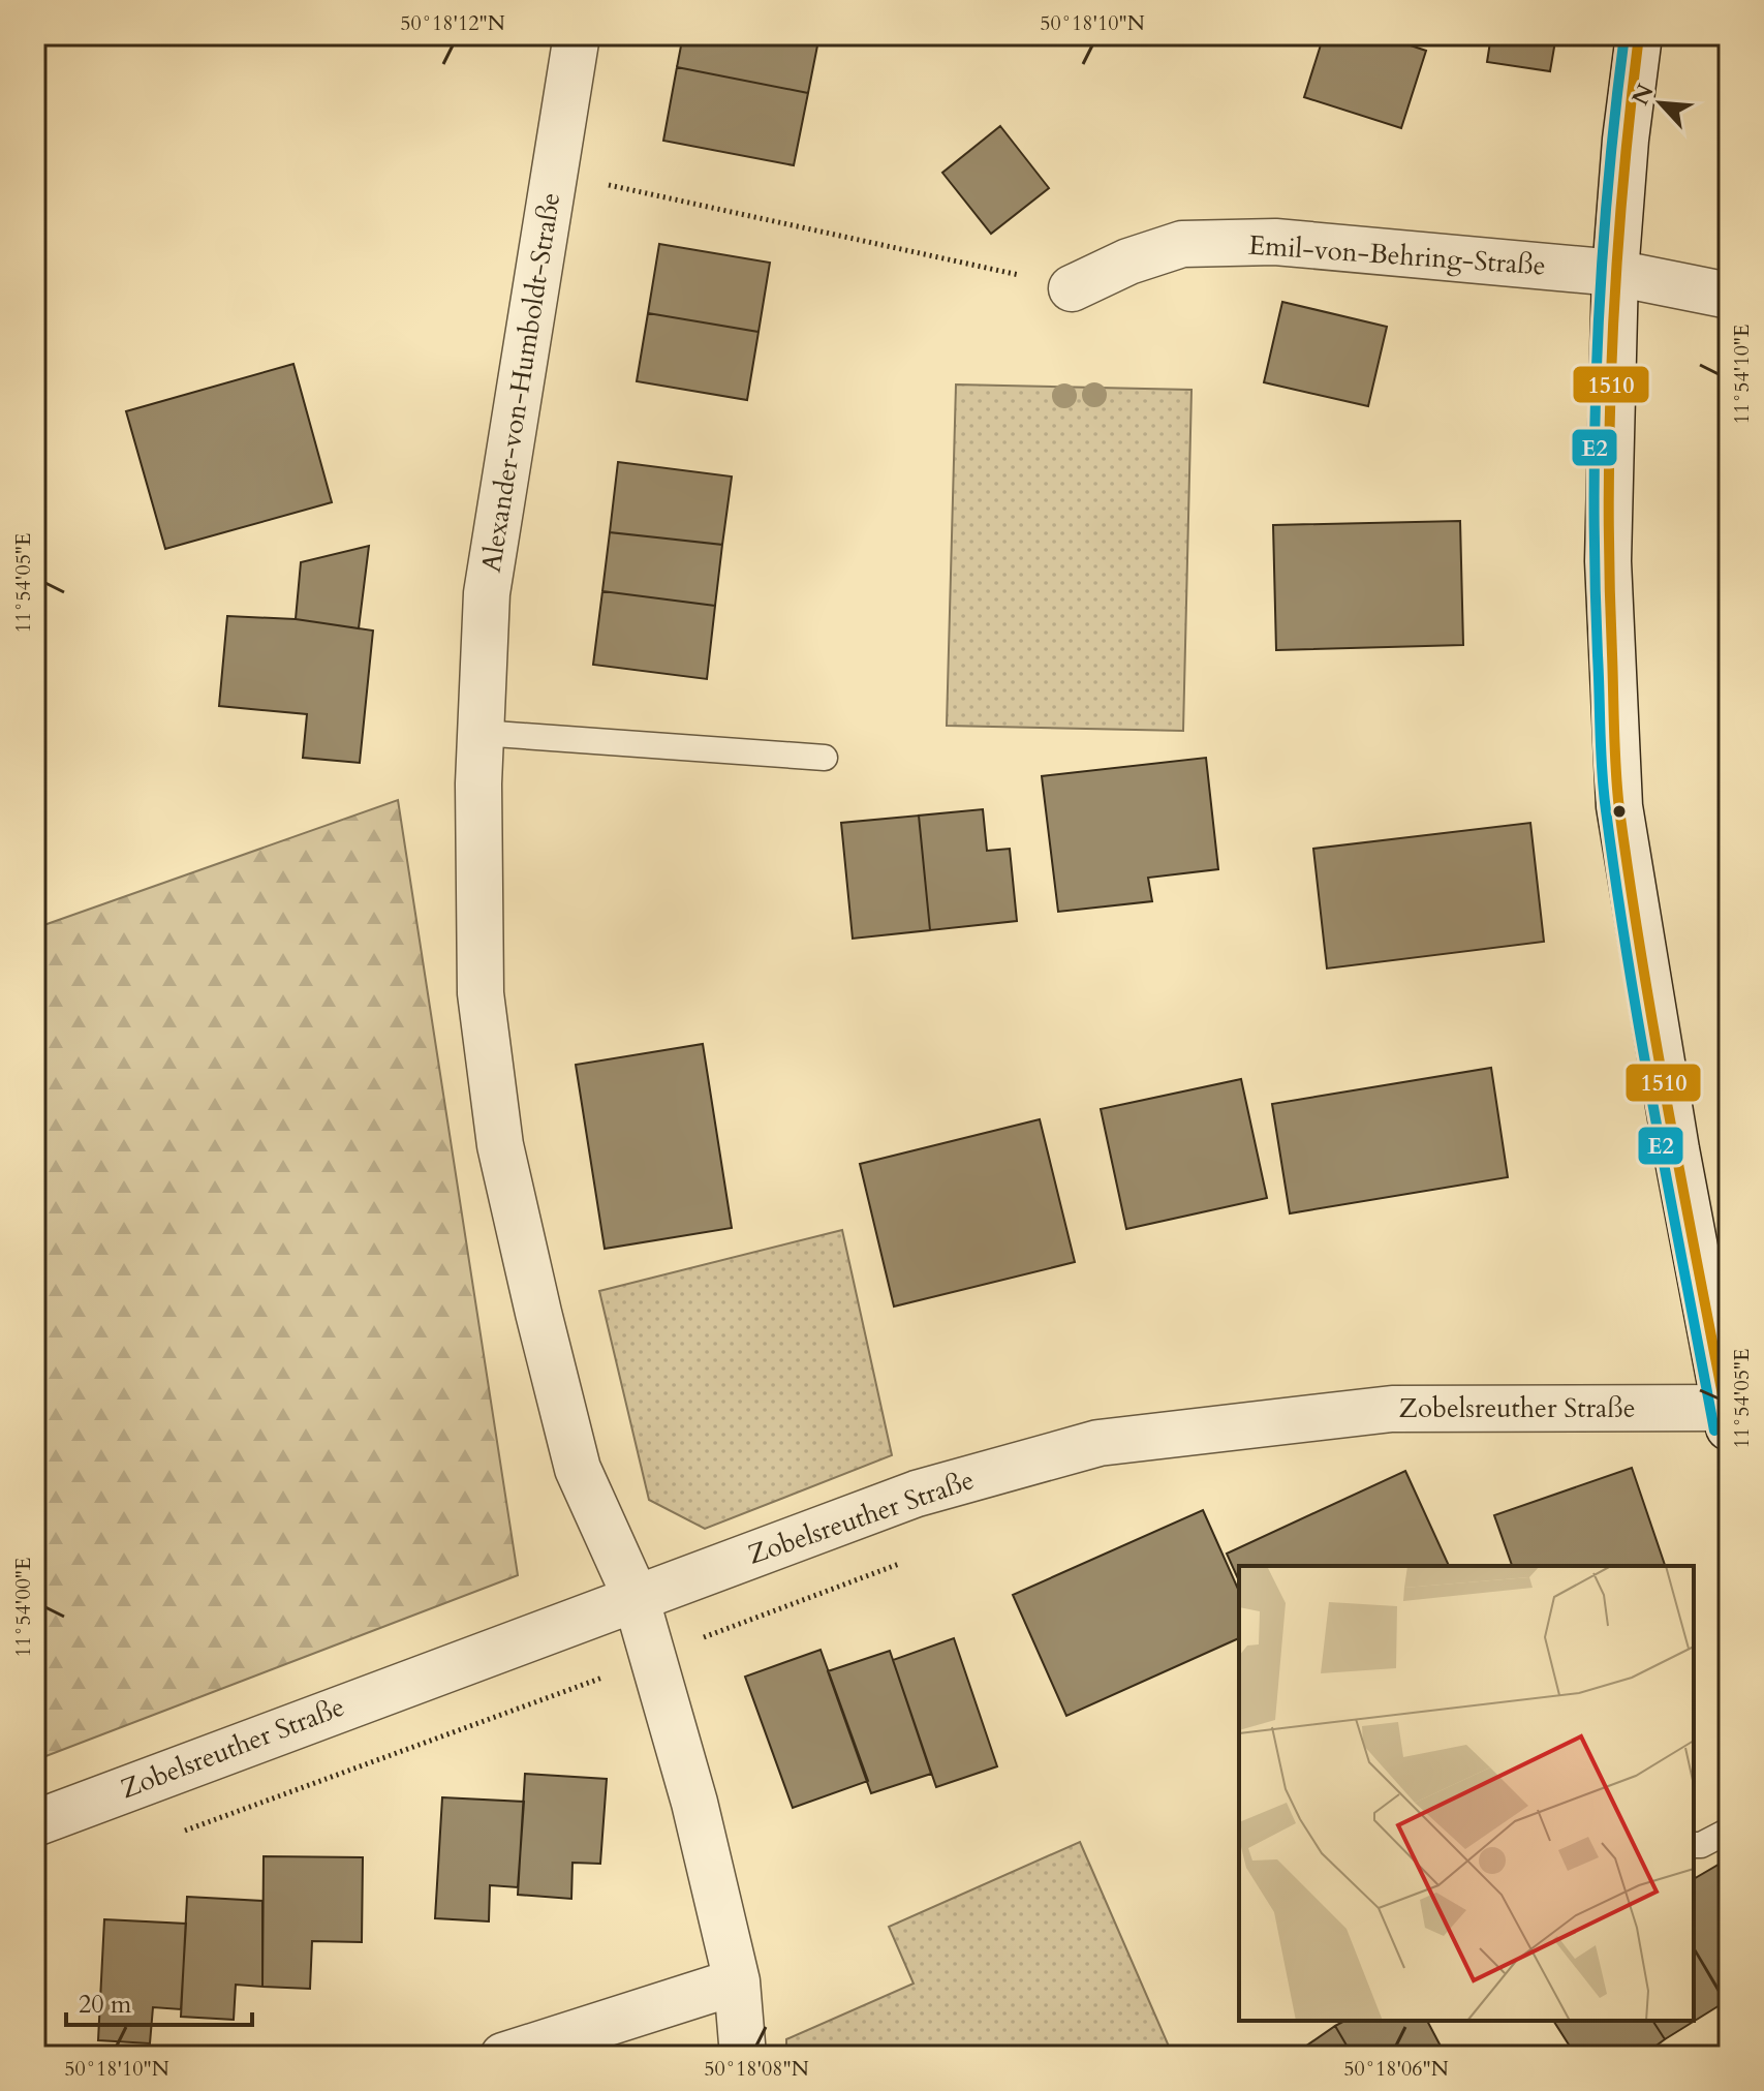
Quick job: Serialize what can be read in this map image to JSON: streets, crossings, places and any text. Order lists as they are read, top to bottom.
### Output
{
  "streets": {
    "street": ["Emil-von-Behring-Straße", "Alexander-von-Humboldt-Straße", "Zobelsreuther Straße"]
  },
  "crossings": [
    ["Alexander-von-Humboldt-Straße", "Zobelsreuther Straße"]
  ],
  "lines": ["transit line 1510", "transit line E2"],
  "scale_bar": "20 m",
  "north": "top left",
  "coordinates": [
    "50°18'12\"N",
    "50°18'10\"N",
    "11°54'10\"E",
    "11°54'05\"E",
    "11°54'00\"E",
    "50°18'08\"N",
    "50°18'06\"N"
  ]
}
